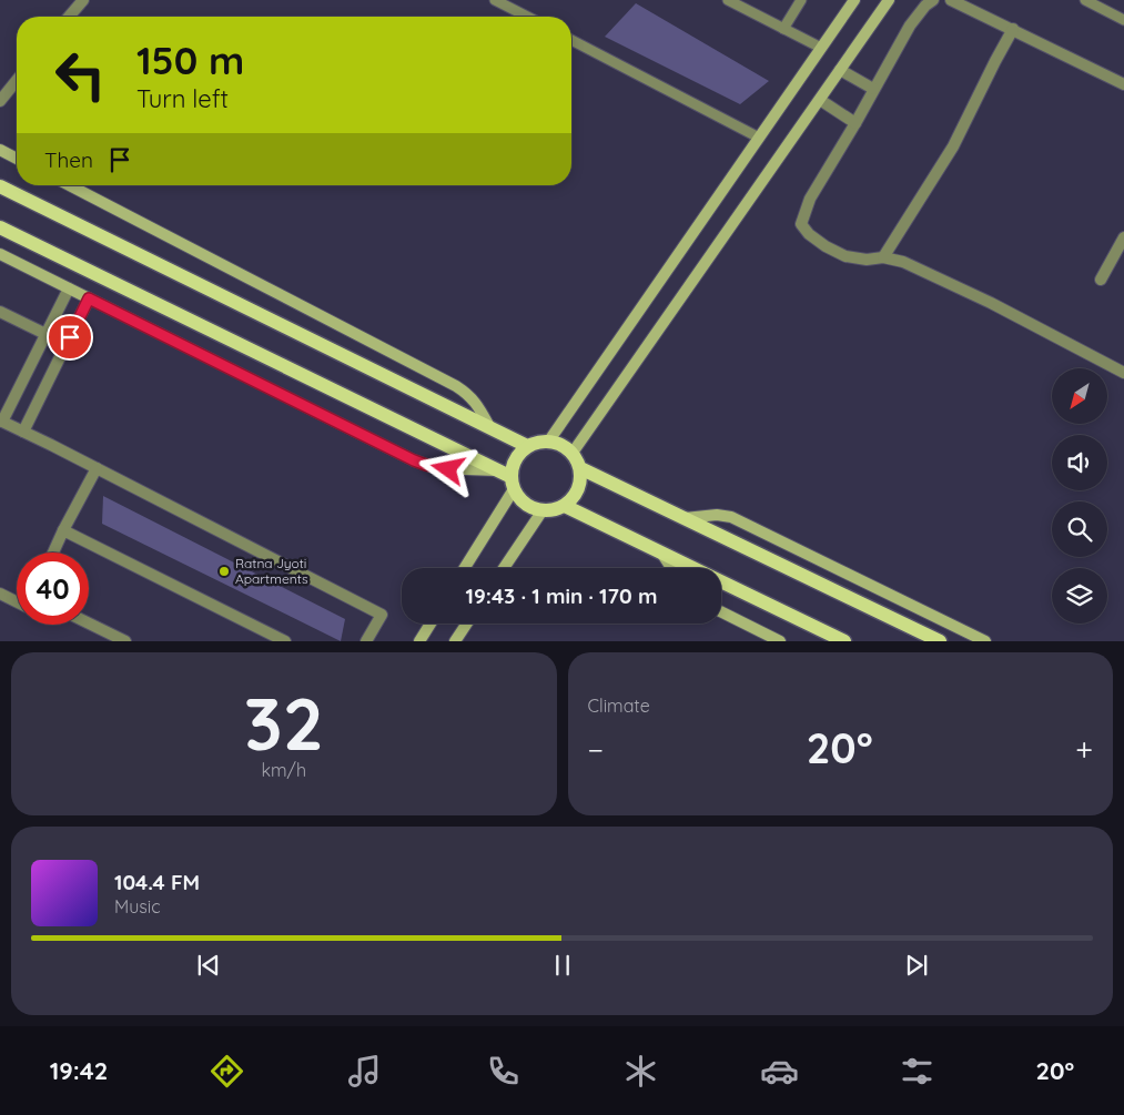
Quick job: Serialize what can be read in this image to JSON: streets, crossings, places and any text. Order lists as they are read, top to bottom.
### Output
{
  "places": ["Ratna Jyoti Apartments"],
  "north": "bottom left",
  "page": {
    "turn": ["150 m", "Turn left"],
    "then": "Then",
    "limit": "40",
    "trip": "19:43 · 1 min · 170 m",
    "tile": [
      ["32", "km/h"],
      "Climate"
    ],
    "heat": ["−", "20°", "+"],
    "song": ["104.4 FM", "Music"],
    "tabs": ["19:42", "20°"]
  }
}
